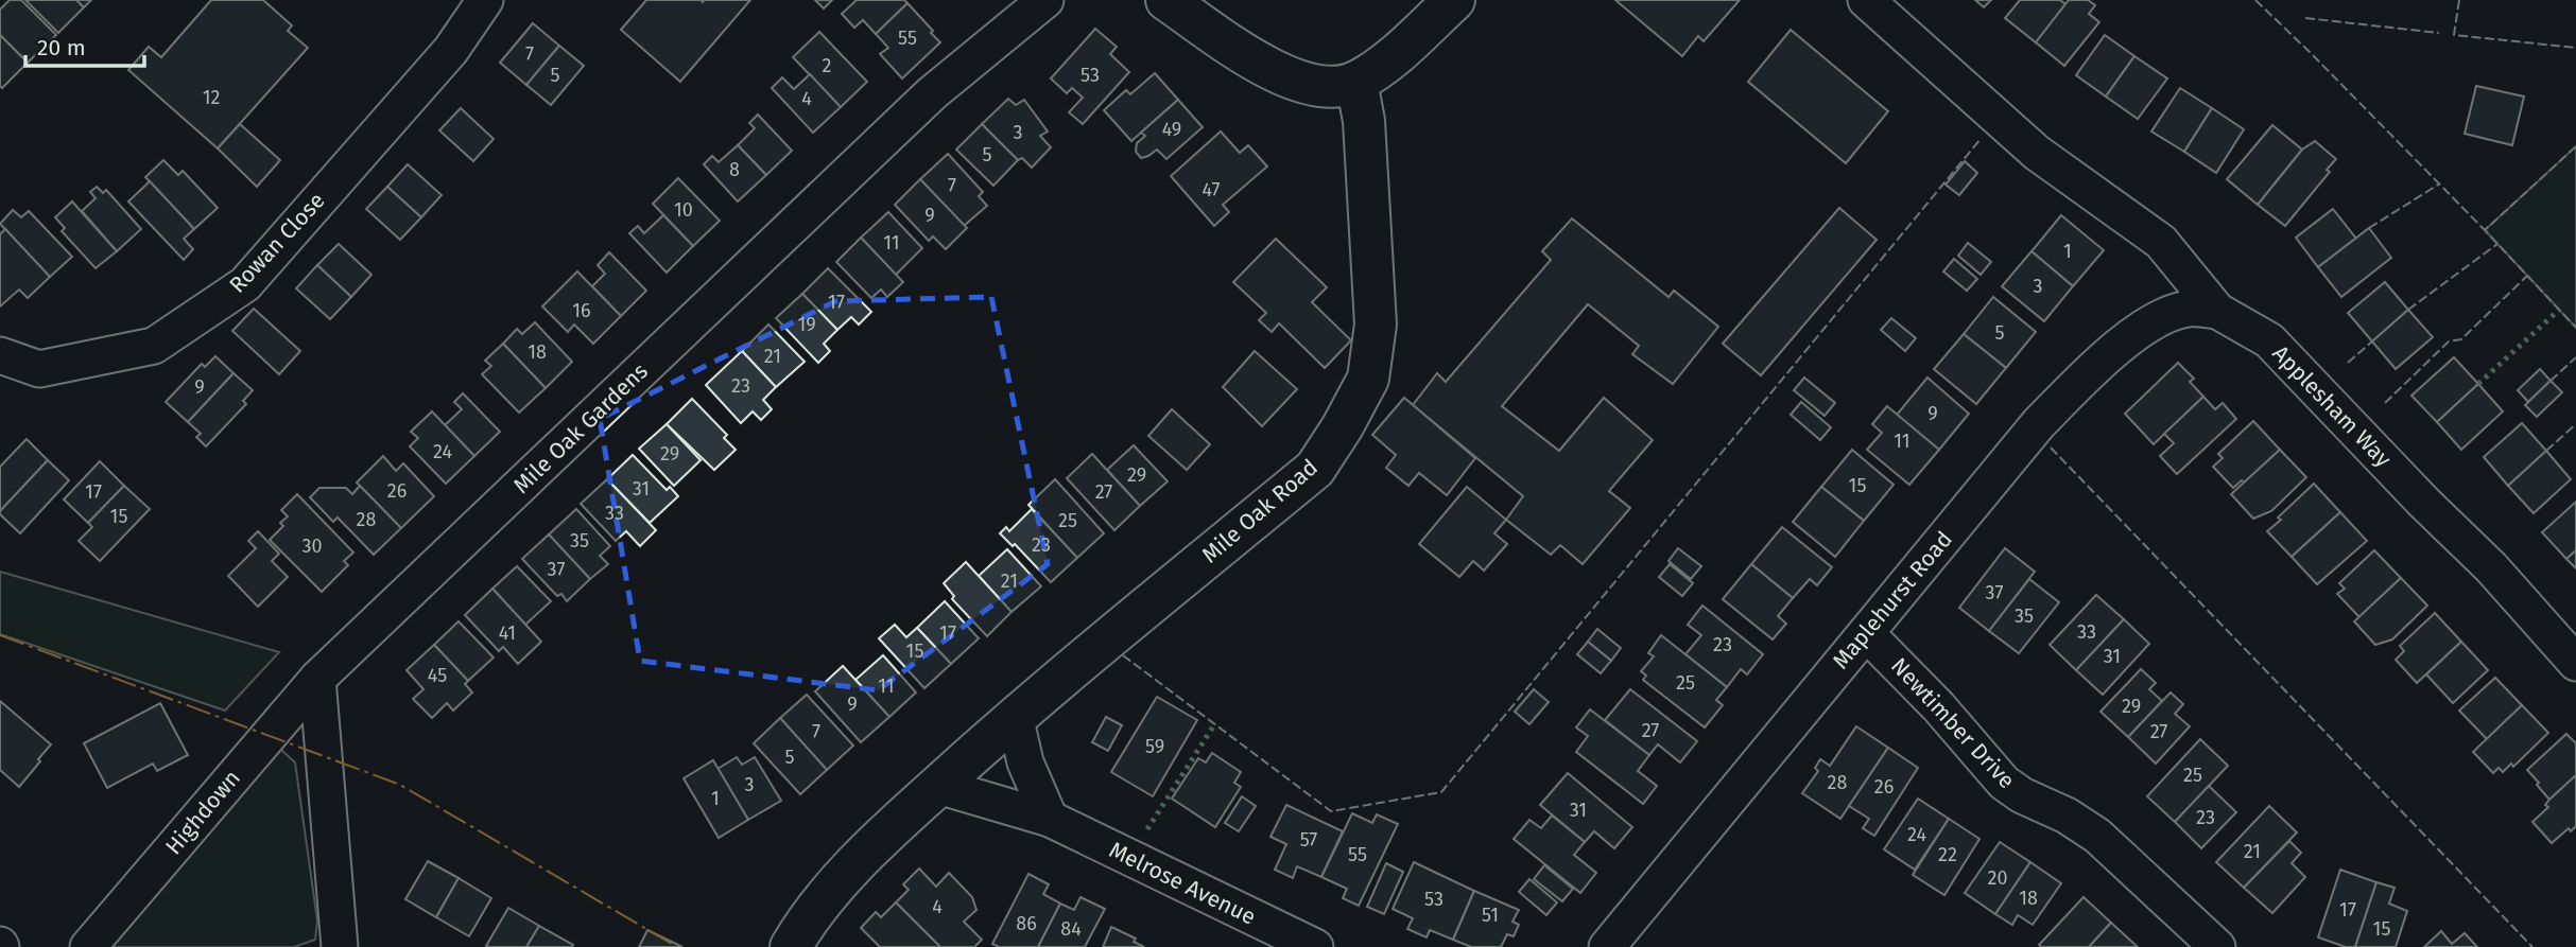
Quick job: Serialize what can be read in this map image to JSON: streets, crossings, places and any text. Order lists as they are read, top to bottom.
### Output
{
  "streets": {
    "street": [
      "Rowan Close",
      "Applesham Way",
      "Mile Oak Gardens",
      "Mile Oak Road",
      "Maplehurst Road",
      "Newtimber Drive",
      "Highdown",
      "Melrose Avenue"
    ]
  },
  "crossings": [
    ["Applesham Way", "Maplehurst Road"],
    ["Mile Oak Gardens", "Highdown"],
    ["Mile Oak Road", "Melrose Avenue"],
    ["Maplehurst Road", "Newtimber Drive"]
  ],
  "house_numbers": [
    "55",
    "7",
    "2",
    "5",
    "53",
    "12",
    "4",
    "49",
    "3",
    "5",
    "8",
    "7",
    "47",
    "10",
    "9",
    "11",
    "1",
    "3",
    "17",
    "16",
    "19",
    "5",
    "18",
    "21",
    "23",
    "9",
    "9",
    "11",
    "24",
    "29",
    "29",
    "15",
    "31",
    "26",
    "17",
    "27",
    "33",
    "15",
    "28",
    "25",
    "35",
    "23",
    "30",
    "37",
    "21",
    "37",
    "35",
    "33",
    "41",
    "17",
    "23",
    "15",
    "31",
    "45",
    "25",
    "11",
    "9",
    "29",
    "27",
    "7",
    "27",
    "59",
    "5",
    "25",
    "28",
    "3",
    "26",
    "1",
    "31",
    "23",
    "24",
    "57",
    "21",
    "55",
    "22",
    "20",
    "18",
    "53",
    "4",
    "17",
    "51",
    "86",
    "84",
    "15"
  ],
  "scale_bar": "20 m"
}
